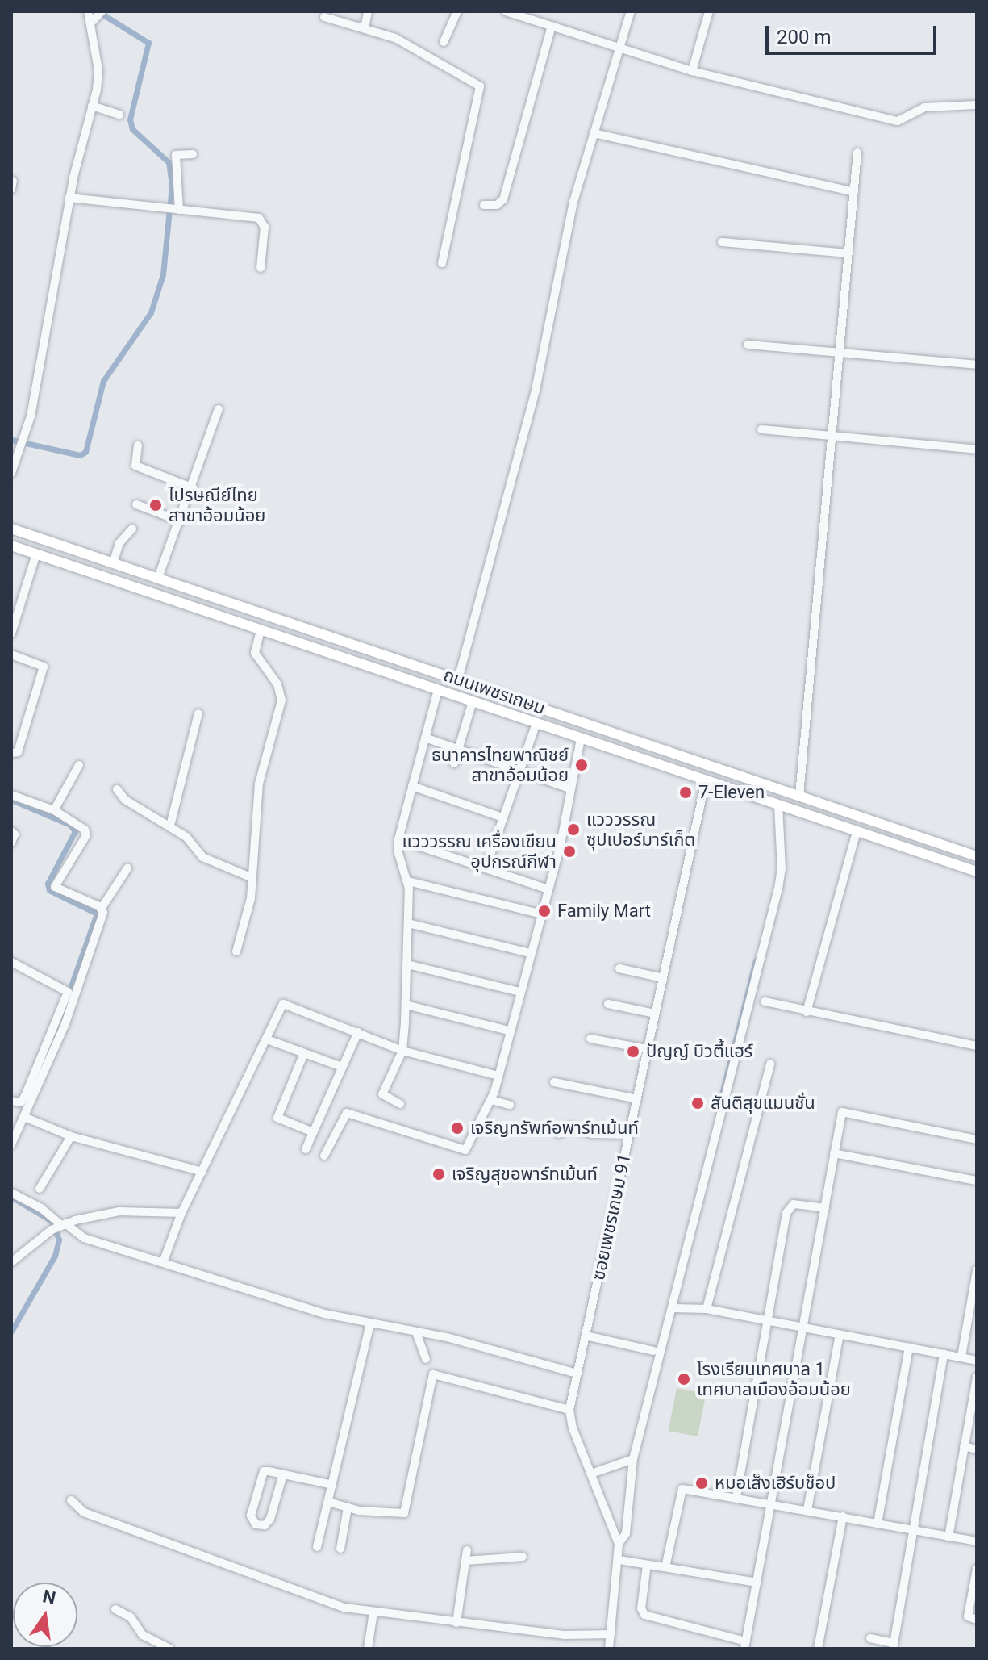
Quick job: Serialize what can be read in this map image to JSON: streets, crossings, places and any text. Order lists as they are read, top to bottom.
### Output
{
  "streets": {
    "main road": ["ถนนเพชรเกษม"],
    "street": ["ซอยเพชรเกษม 91"]
  },
  "crossings": [
    ["ถนนเพชรเกษม", "ซอยเพชรเกษม 91"]
  ],
  "places": [
    "ไปรษณีย์ไทย สาขาอ้อมน้อย",
    "ธนาคารไทยพาณิชย์ สาขาอ้อมน้อย",
    "7-Eleven",
    "แวววรรณ ซุปเปอร์มาร์เก็ต",
    "แวววรรณ เครื่องเขียน อุปกรณ์กีฬา",
    "Family Mart",
    "ปัญญ์ บิวตี้แฮร์",
    "สันติสุขแมนชั่น",
    "เจริญทรัพท์อพาร์ทเม้นท์",
    "เจริญสุขอพาร์ทเม้นท์",
    "โรงเรียนเทศบาล 1 เทศบาลเมืองอ้อมน้อย",
    "หมอเส็งเฮิร์บช็อป"
  ],
  "scale_bar": "200 m",
  "north": "top"
}
